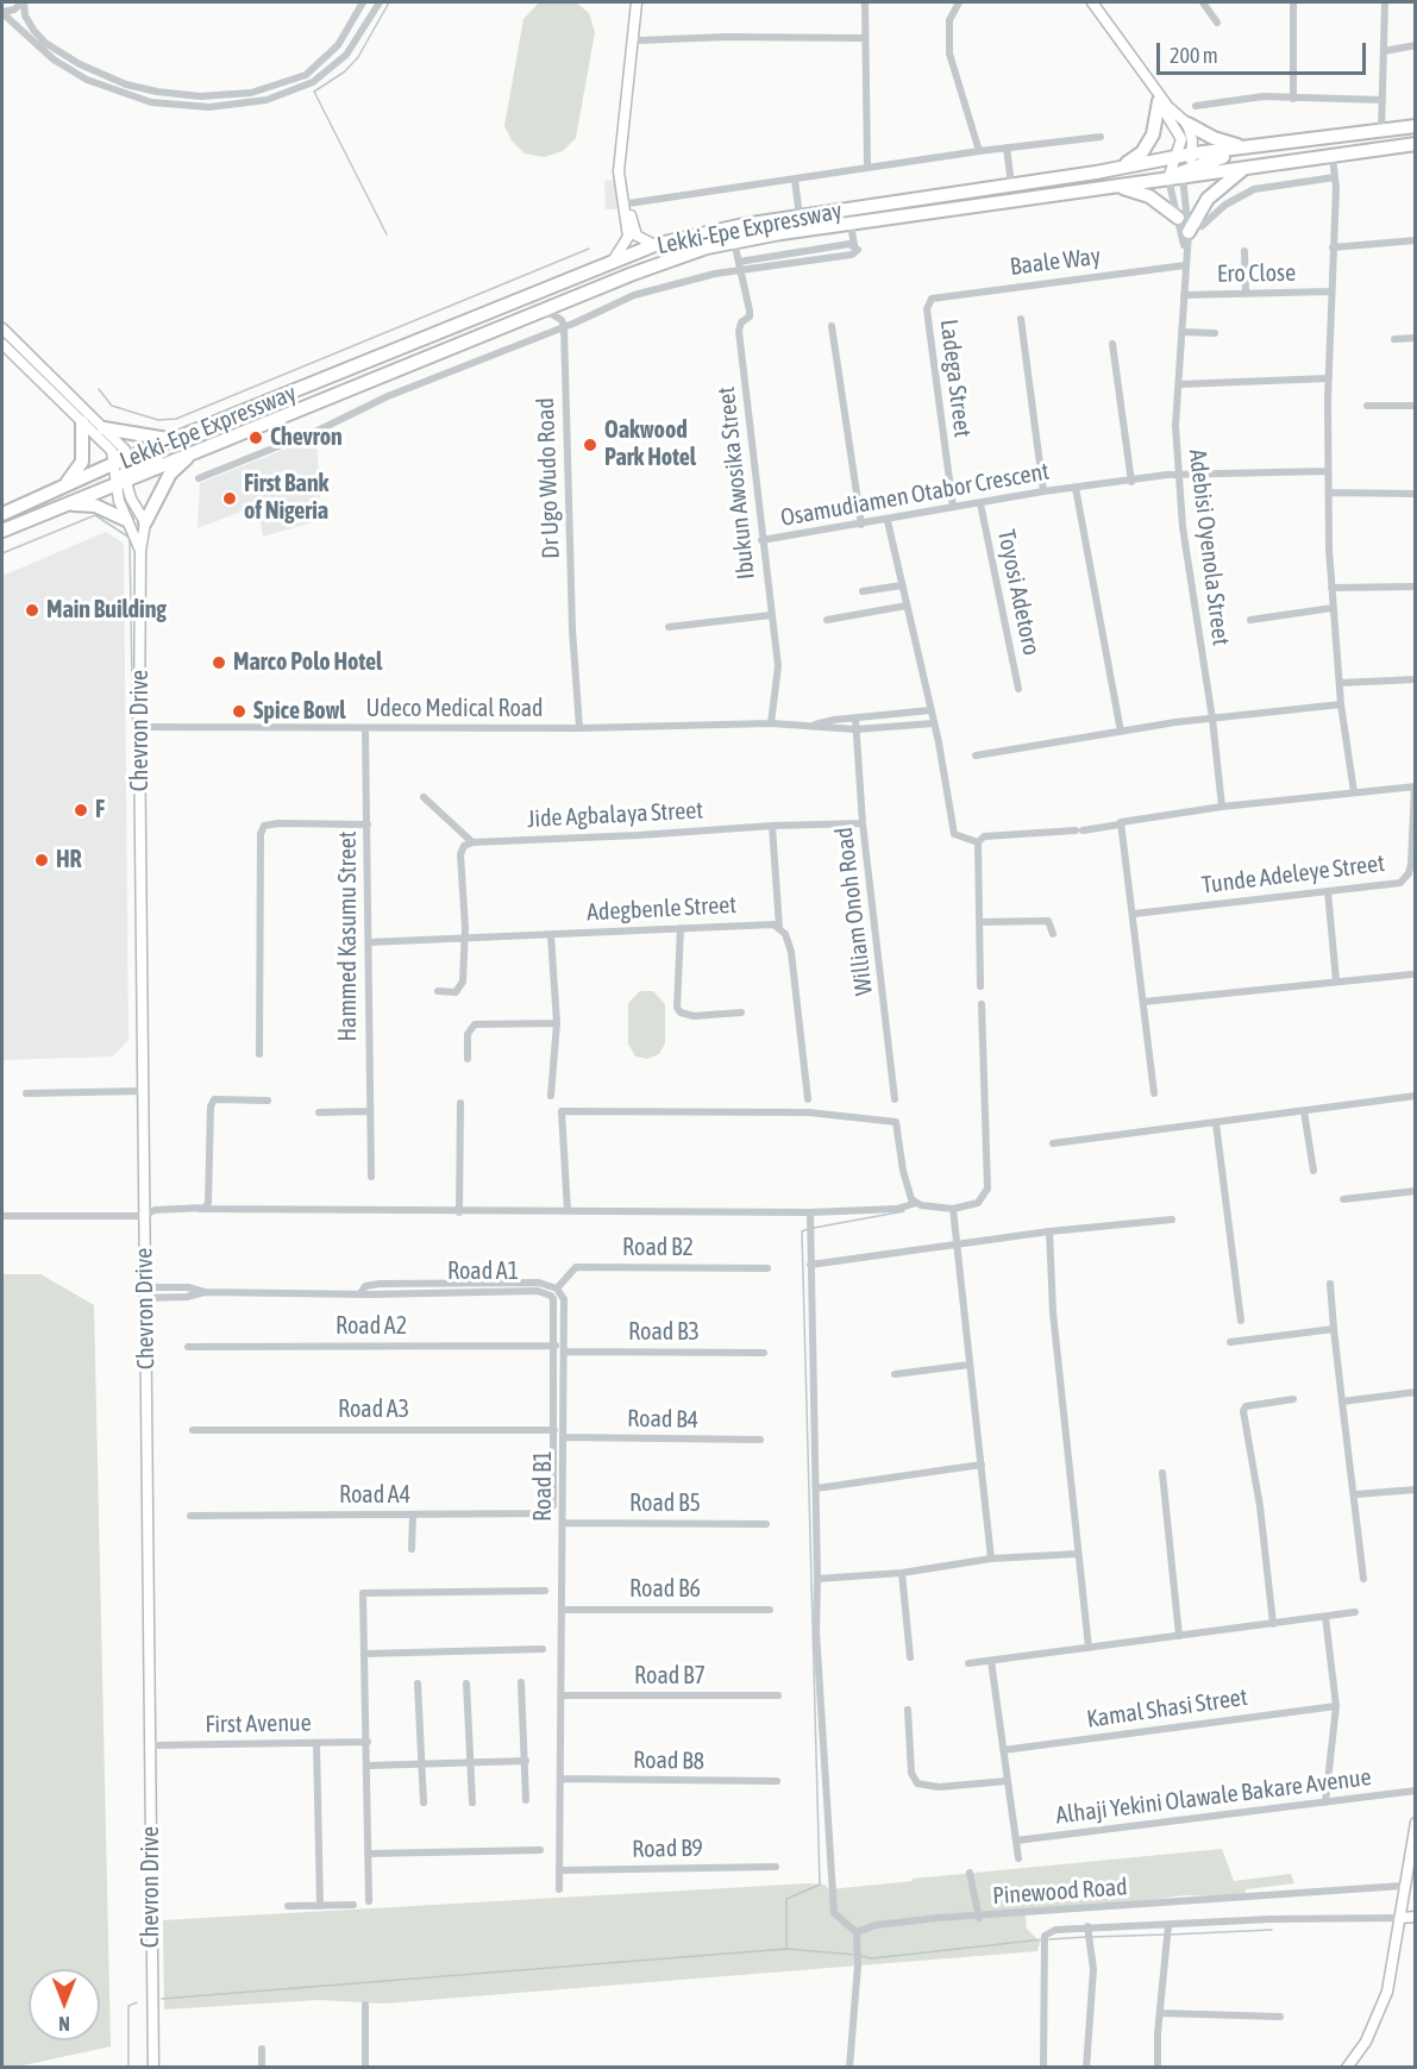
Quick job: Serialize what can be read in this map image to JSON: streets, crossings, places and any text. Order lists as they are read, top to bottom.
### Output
{
  "streets": {
    "highway": ["Lekki-Epe Expressway"],
    "main road": ["Chevron Drive"],
    "street": [
      "Baale Way",
      "Ero Close",
      "Ladega Street",
      "Dr Ugo Wudo Road",
      "Ibukun Awosika Street",
      "Osamudiamen Otabor Crescent",
      "Adebisi Oyenola Street",
      "Toyosi Adetoro",
      "Udeco Medical Road",
      "Jide Agbalaya Street",
      "Tunde Adeleye Street",
      "Adegbenle Street",
      "William Onoh Road",
      "Hammed Kasumu Street",
      "Road B2",
      "Road A1",
      "Road A2",
      "Road B3",
      "Road A3",
      "Road B4",
      "Road B1",
      "Road A4",
      "Road B5",
      "Road B6",
      "Road B7",
      "Kamal Shasi Street",
      "First Avenue",
      "Road B8",
      "Alhaji Yekini Olawale Bakare Avenue",
      "Road B9",
      "Pinewood Road"
    ]
  },
  "crossings": [
    ["Lekki-Epe Expressway", "Ibukun Awosika Street"],
    ["Lekki-Epe Expressway", "Chevron Drive"],
    ["Baale Way", "Ladega Street"],
    ["Baale Way", "Adebisi Oyenola Street"],
    ["Ero Close", "Adebisi Oyenola Street"],
    ["Ladega Street", "Osamudiamen Otabor Crescent"],
    ["Dr Ugo Wudo Road", "Udeco Medical Road"],
    ["Ibukun Awosika Street", "Osamudiamen Otabor Crescent"],
    ["Ibukun Awosika Street", "Udeco Medical Road"],
    ["Osamudiamen Otabor Crescent", "Adebisi Oyenola Street"],
    ["Osamudiamen Otabor Crescent", "Toyosi Adetoro"],
    ["Udeco Medical Road", "Chevron Drive"],
    ["Udeco Medical Road", "Hammed Kasumu Street"],
    ["Chevron Drive", "Road A1"],
    ["Chevron Drive", "First Avenue"],
    ["Jide Agbalaya Street", "William Onoh Road"],
    ["Adegbenle Street", "Hammed Kasumu Street"],
    ["Road B2", "Road B1"],
    ["Road A1", "Road A2"],
    ["Road A1", "Road A3"],
    ["Road A1", "Road A4"],
    ["Road B3", "Road B1"],
    ["Road B4", "Road B1"],
    ["Road B1", "Road B5"],
    ["Road B1", "Road B6"],
    ["Road B1", "Road B7"],
    ["Road B1", "Road B8"],
    ["Road B1", "Road B9"]
  ],
  "places": [
    "Chevron",
    "Oakwood Park Hotel",
    "First Bank of Nigeria",
    "Main Building",
    "Marco Polo Hotel",
    "Spice Bowl",
    "F",
    "HR"
  ],
  "scale_bar": "200 m",
  "north": "bottom"
}
